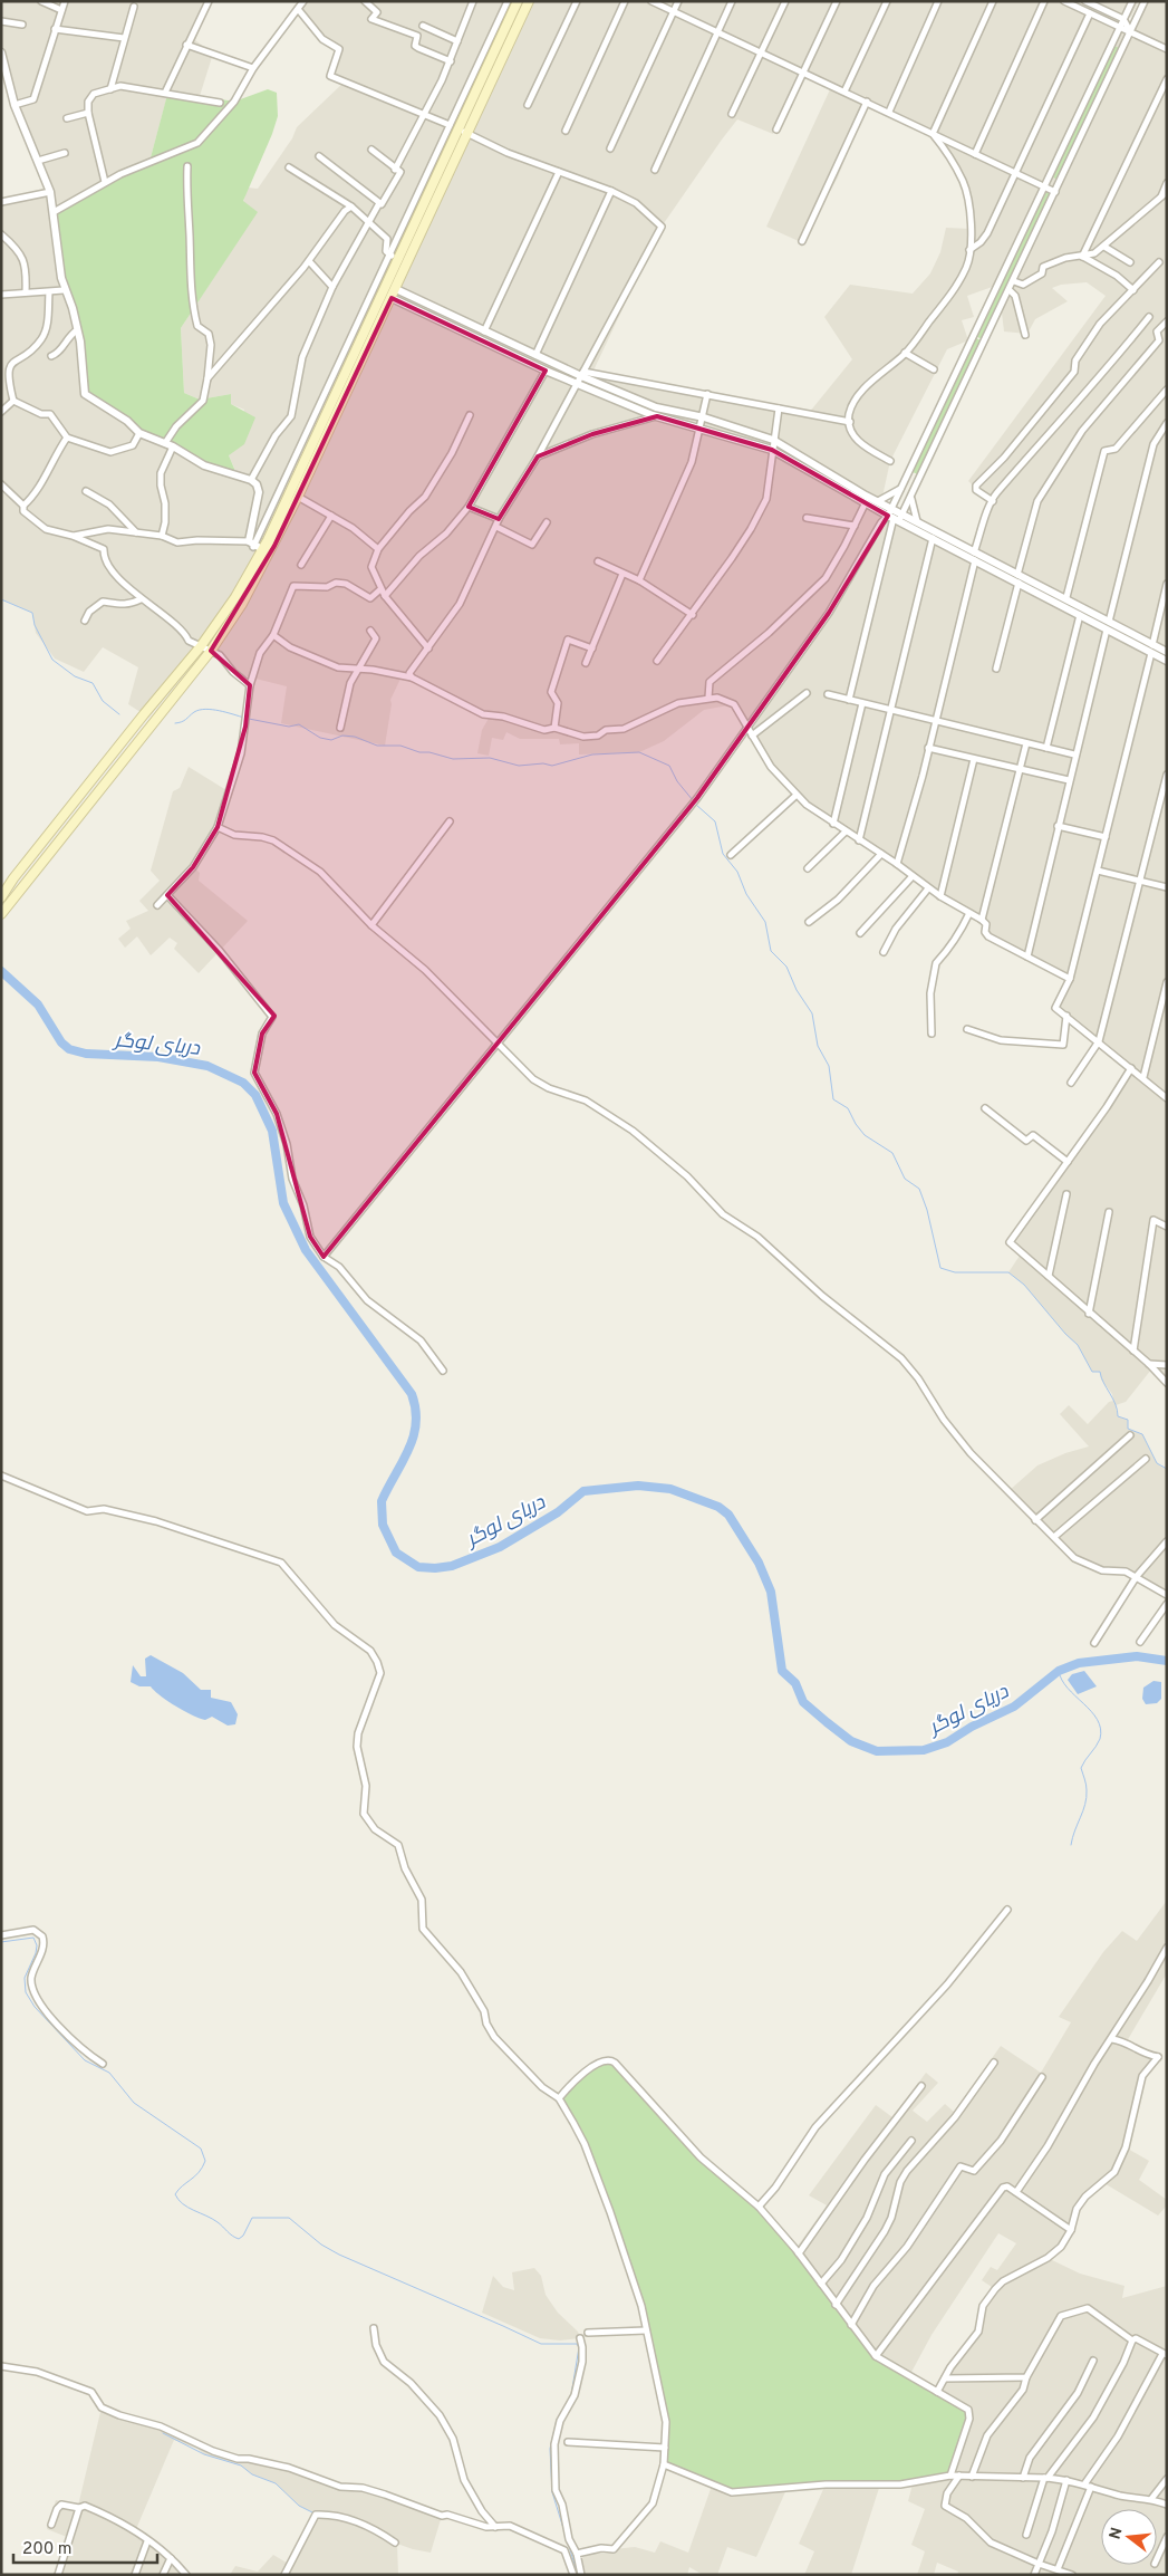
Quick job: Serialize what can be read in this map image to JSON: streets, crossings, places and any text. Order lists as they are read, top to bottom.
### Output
{
  "water": ["دریای لوگر"],
  "scale_bar": "200 m",
  "north": "left"
}
